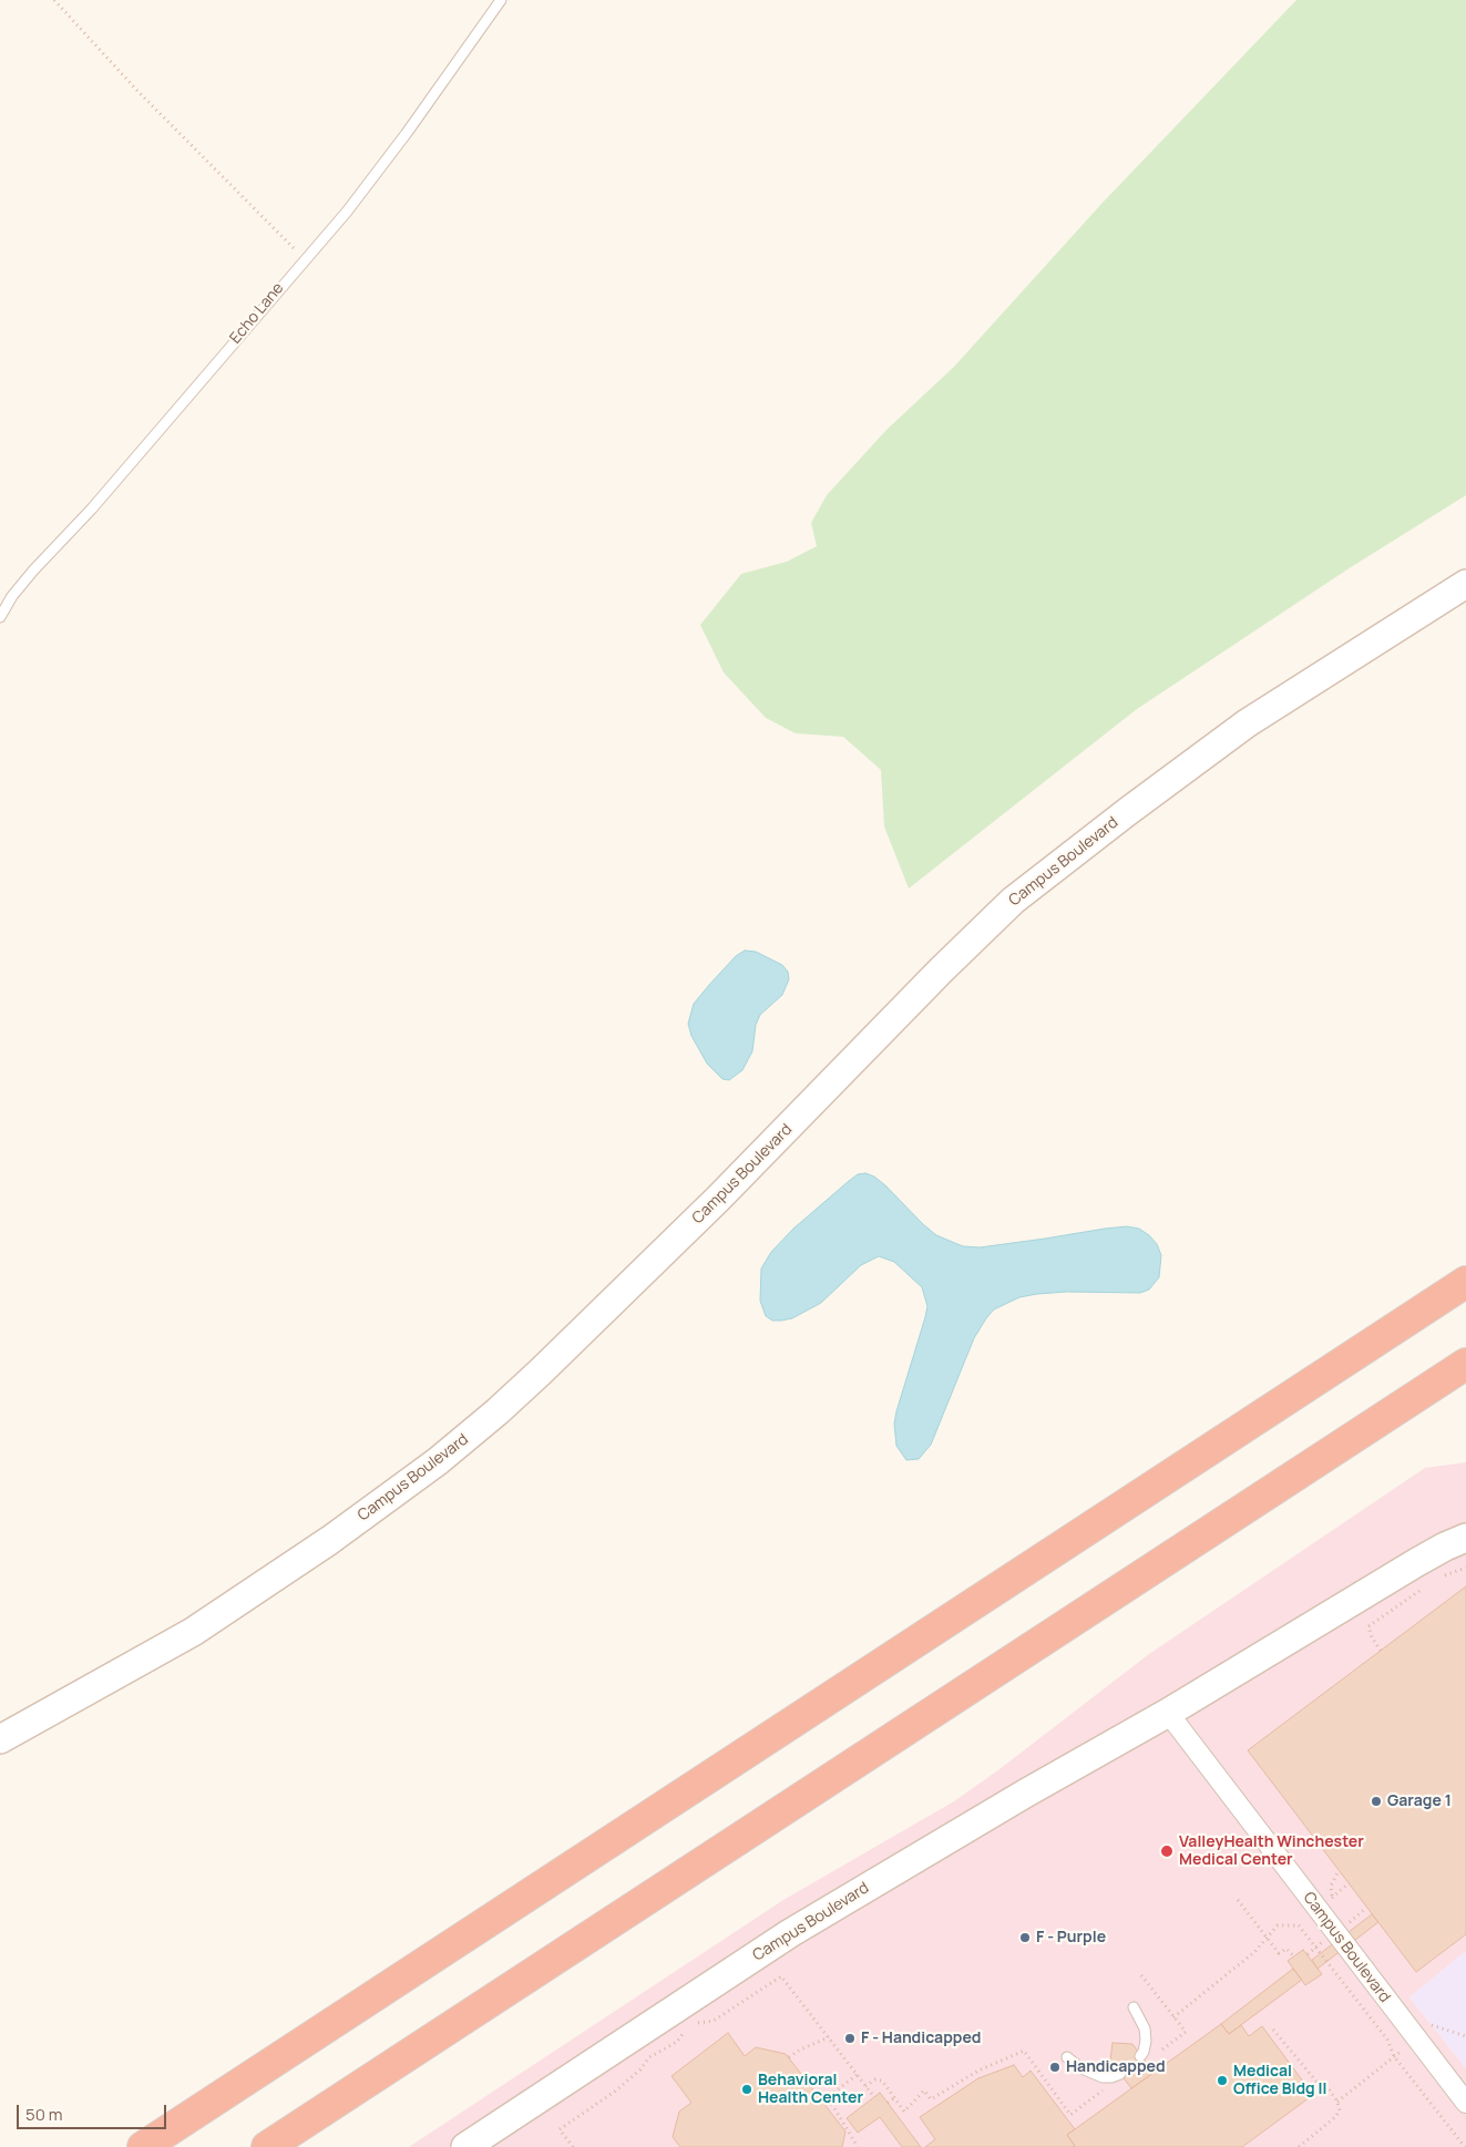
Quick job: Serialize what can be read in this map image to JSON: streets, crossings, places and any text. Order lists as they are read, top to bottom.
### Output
{
  "streets": {
    "street": ["Campus Boulevard"],
    "lane": ["Echo Lane"]
  },
  "places": [
    "Garage 1",
    "ValleyHealth Winchester Medical Center",
    "F - Purple",
    "F - Handicapped",
    "Handicapped",
    "Medical Office Bldg II",
    "Behavioral Health Center"
  ],
  "scale_bar": "50 m"
}
